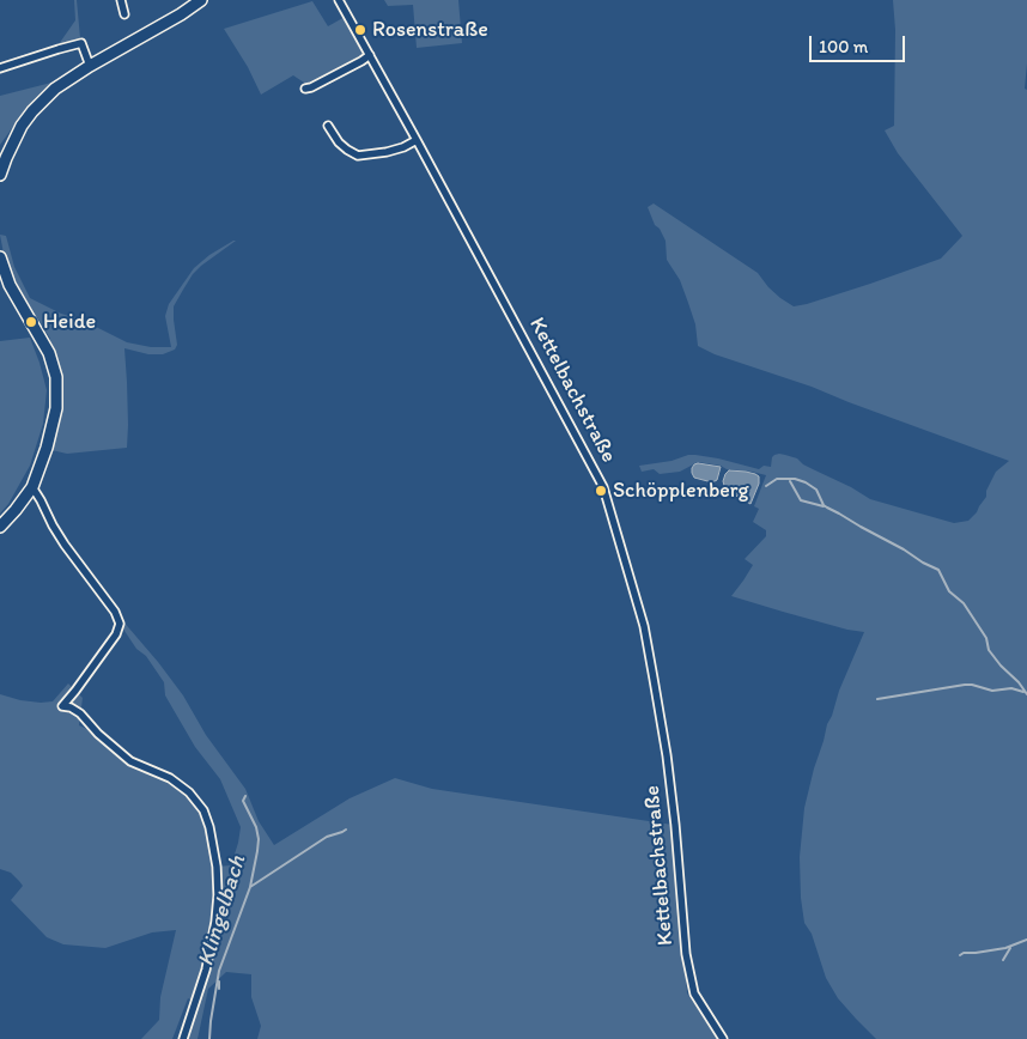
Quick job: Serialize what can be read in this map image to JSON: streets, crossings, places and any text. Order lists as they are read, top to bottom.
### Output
{
  "streets": {
    "street": ["Kettelbachstraße"]
  },
  "water": ["Klingelbach"],
  "places": ["Rosenstraße", "Heide", "Schöpplenberg"],
  "scale_bar": "100 m"
}
